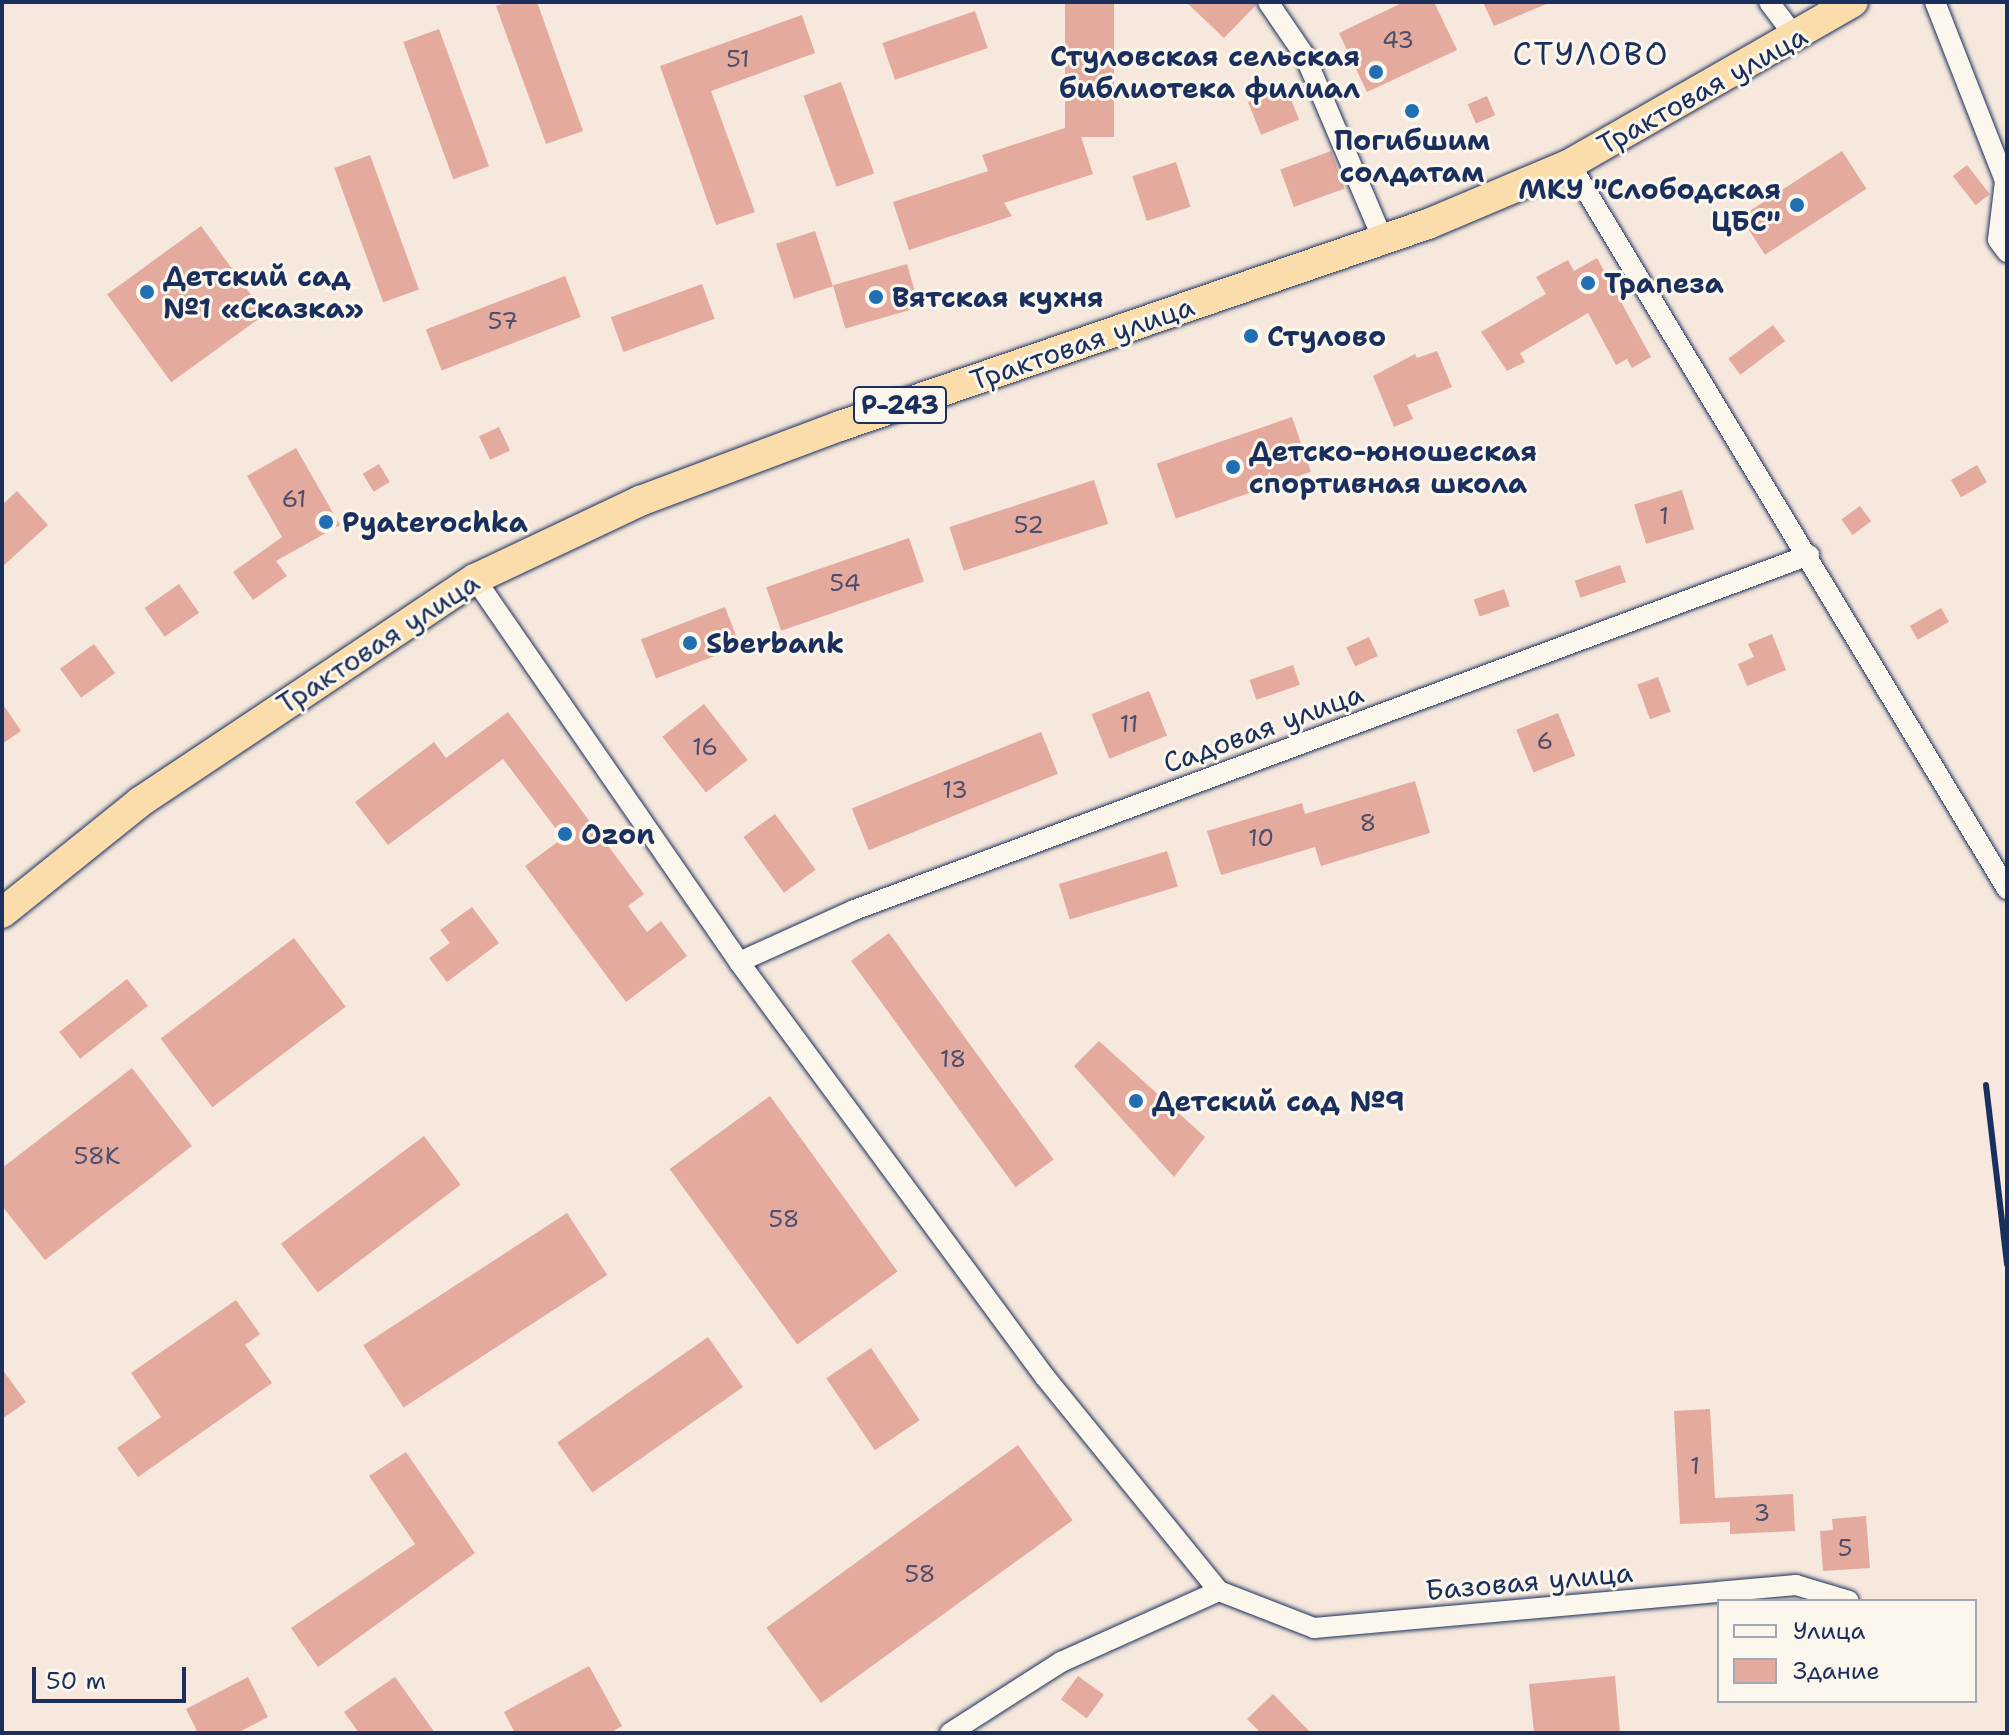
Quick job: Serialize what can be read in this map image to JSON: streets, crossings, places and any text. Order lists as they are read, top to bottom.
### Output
{
  "streets": {
    "highway": ["Трактовая улица", "Р-243"],
    "street": ["Садовая улица", "Базовая улица"]
  },
  "districts": ["СТУЛОВО"],
  "places": [
    "Стуловская сельская библиотека филиал",
    "Погибшим солдатам",
    "МКУ \"Слободская ЦБС\"",
    "Трапеза",
    "Детский сад №1 «Сказка»",
    "Вятская кухня",
    "Стулово",
    "Детско-юношеская спортивная школа",
    "Pyaterochka",
    "Sberbank",
    "Ozon",
    "Детский сад №9"
  ],
  "house_numbers": [
    "43",
    "51",
    "57",
    "61",
    "1",
    "52",
    "54",
    "11",
    "6",
    "16",
    "13",
    "8",
    "10",
    "18",
    "58К",
    "58",
    "1",
    "3",
    "5",
    "58"
  ],
  "legend": ["Улица", "Здание"],
  "scale_bar": "50 m"
}
